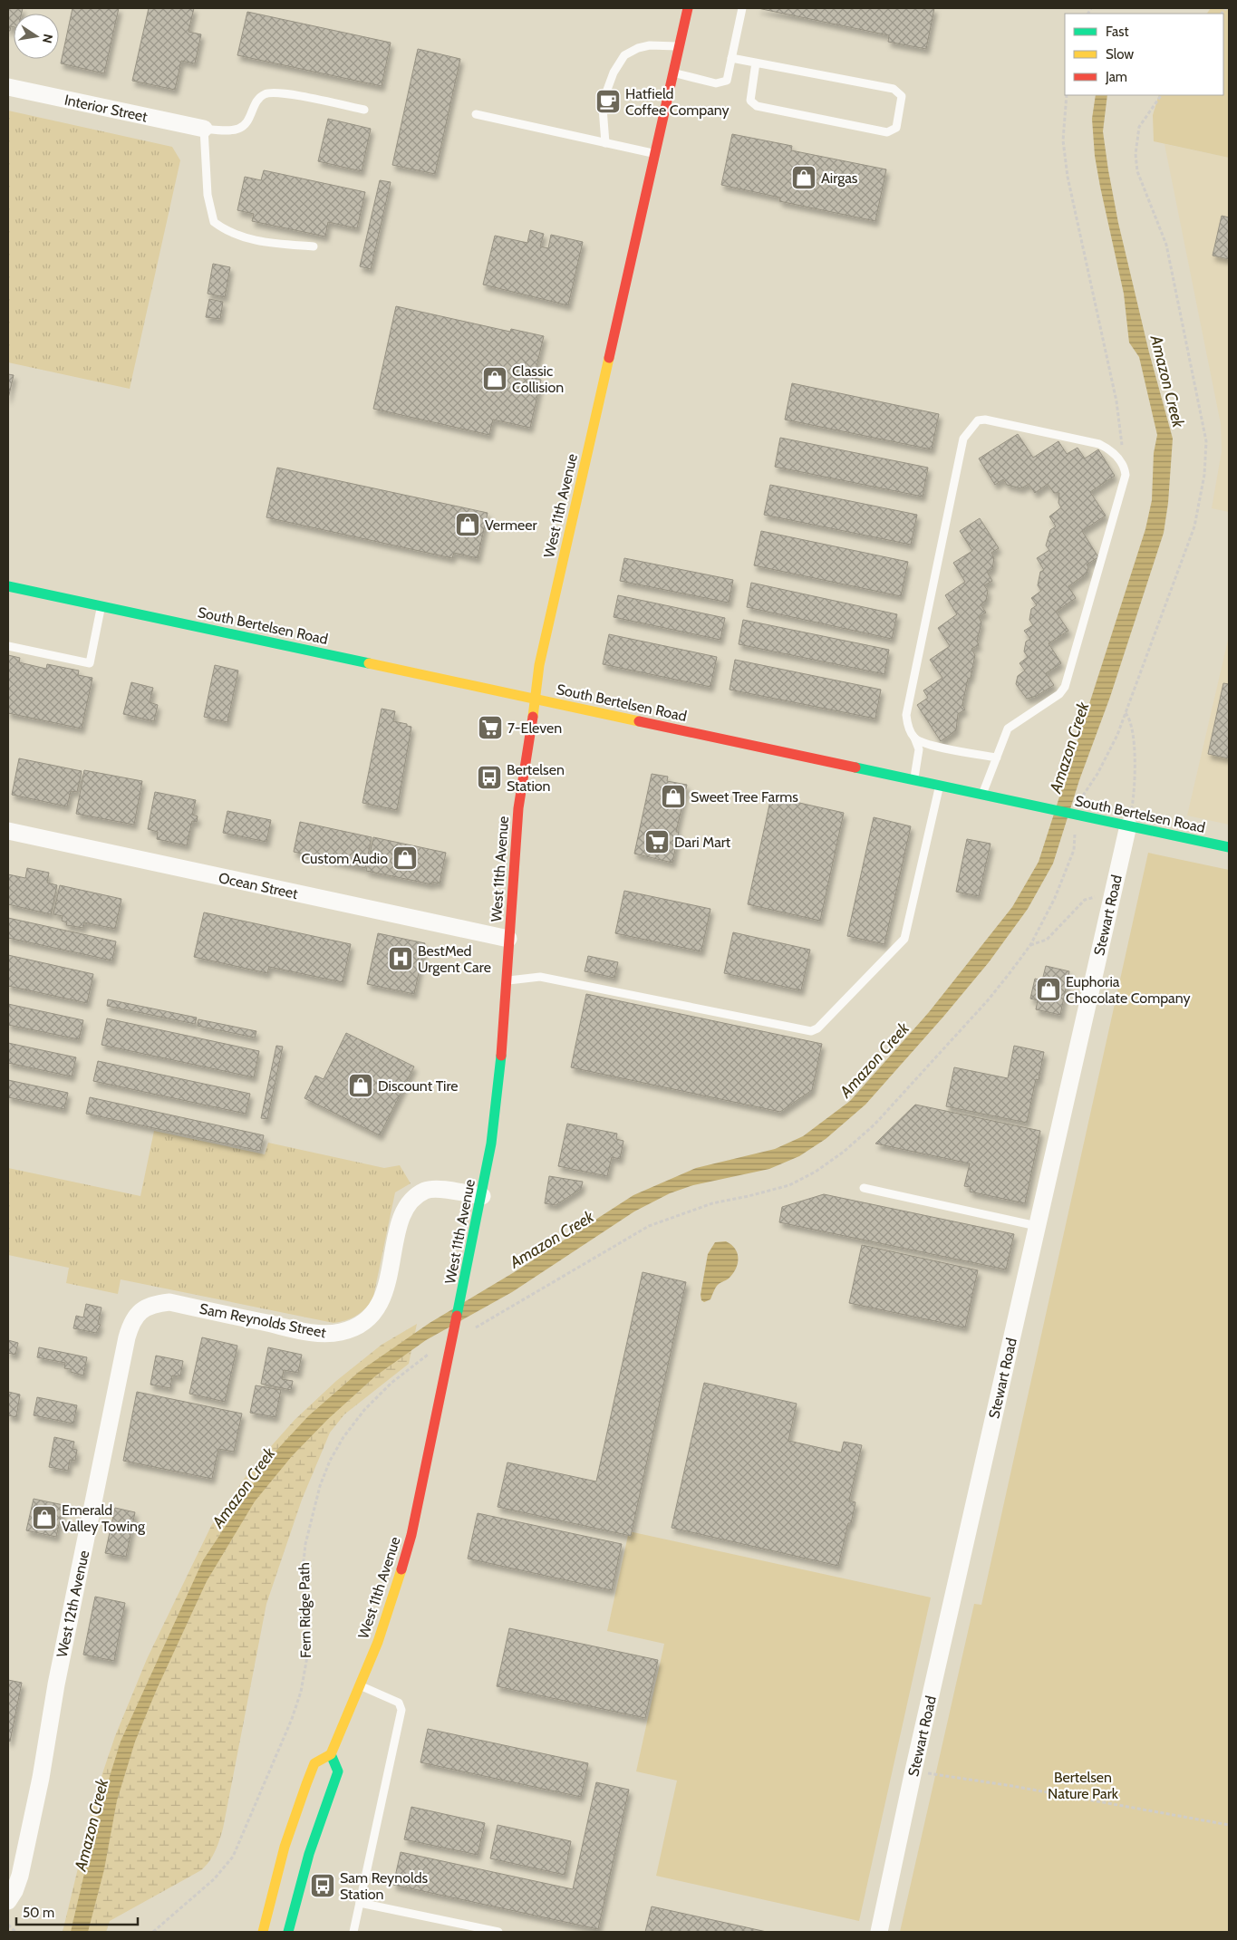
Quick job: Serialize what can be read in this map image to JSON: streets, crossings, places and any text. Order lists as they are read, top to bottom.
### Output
{
  "streets": {
    "main road": ["West 11th Avenue", "South Bertelsen Road"],
    "street": [
      "Interior Street",
      "Ocean Street",
      "Stewart Road",
      "Sam Reynolds Street",
      "West 12th Avenue"
    ],
    "path": ["Fern Ridge Path"]
  },
  "crossings": [
    ["West 11th Avenue", "South Bertelsen Road"],
    ["West 11th Avenue", "Ocean Street"],
    ["West 11th Avenue", "Sam Reynolds Street"],
    ["South Bertelsen Road", "Stewart Road"],
    ["Sam Reynolds Street", "West 12th Avenue"]
  ],
  "water": ["Amazon Creek"],
  "parks": ["Bertelsen Nature Park"],
  "places": {
    "cafe": ["Hatfield Coffee Company"],
    "shop": [
      "Airgas",
      "Classic Collision",
      "Vermeer",
      "Sweet Tree Farms",
      "Custom Audio",
      "Euphoria Chocolate Company",
      "Discount Tire",
      "Emerald Valley Towing"
    ],
    "supermarket": ["7-Eleven", "Dari Mart"],
    "bus stop": ["Bertelsen Station", "Sam Reynolds Station"],
    "hospital": ["BestMed Urgent Care"]
  },
  "legend": ["Fast", "Slow", "Jam"],
  "scale_bar": "50 m",
  "north": "right"
}
